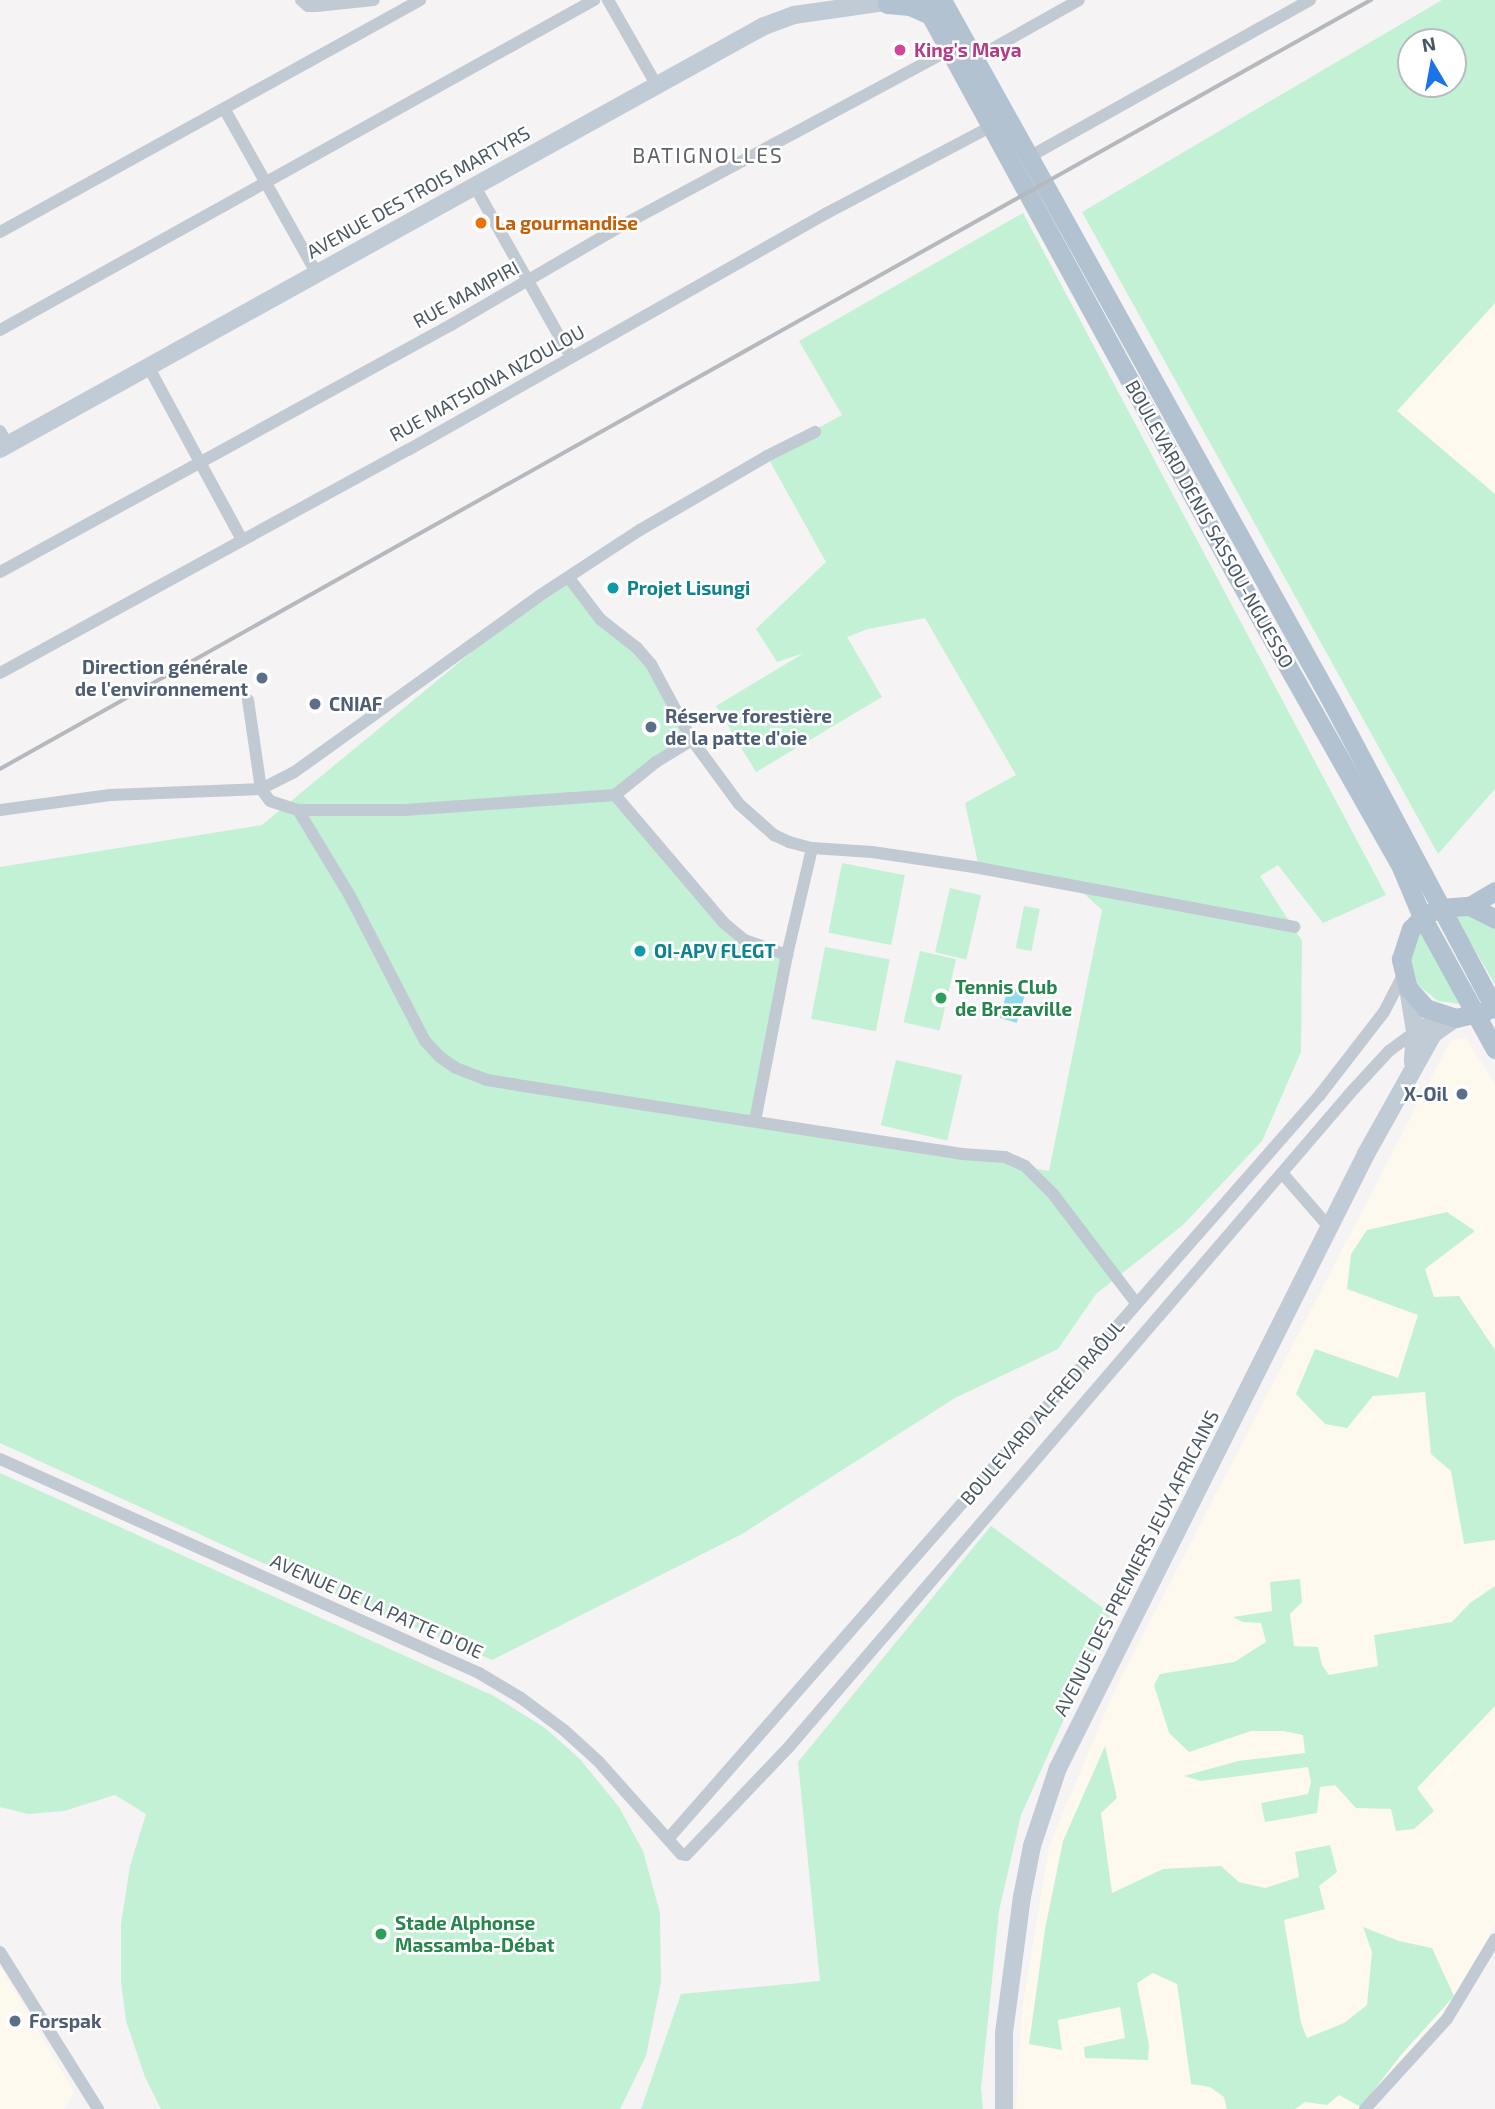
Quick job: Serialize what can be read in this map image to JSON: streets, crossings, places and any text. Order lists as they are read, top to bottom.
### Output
{
  "streets": {
    "main road": ["BOULEVARD DENIS SASSOU-NGUESSO"],
    "street": [
      "AVENUE DES TROIS MARTYRS",
      "RUE MAMPIRI",
      "RUE MATSIONA NZOULOU",
      "BOULEVARD ALFRED RAÔUL",
      "AVENUE DES PREMIERS JEUX AFRICAINS",
      "AVENUE DE LA PATTE D'OIE"
    ]
  },
  "crossings": [
    ["RUE MAMPIRI", "BOULEVARD DENIS SASSOU-NGUESSO"],
    ["RUE MATSIONA NZOULOU", "BOULEVARD DENIS SASSOU-NGUESSO"],
    ["BOULEVARD ALFRED RAÔUL", "AVENUE DES PREMIERS JEUX AFRICAINS"],
    ["BOULEVARD ALFRED RAÔUL", "AVENUE DE LA PATTE D'OIE"]
  ],
  "districts": ["BATIGNOLLES"],
  "places": [
    "King's Maya",
    "La gourmandise",
    "Projet Lisungi",
    "Direction générale de l'environnement",
    "CNIAF",
    "Réserve forestière de la patte d'oie",
    "OI-APV FLEGT",
    "Tennis Club de Brazaville",
    "X-Oil",
    "Stade Alphonse Massamba-Débat",
    "Forspak"
  ],
  "north": "top"
}
